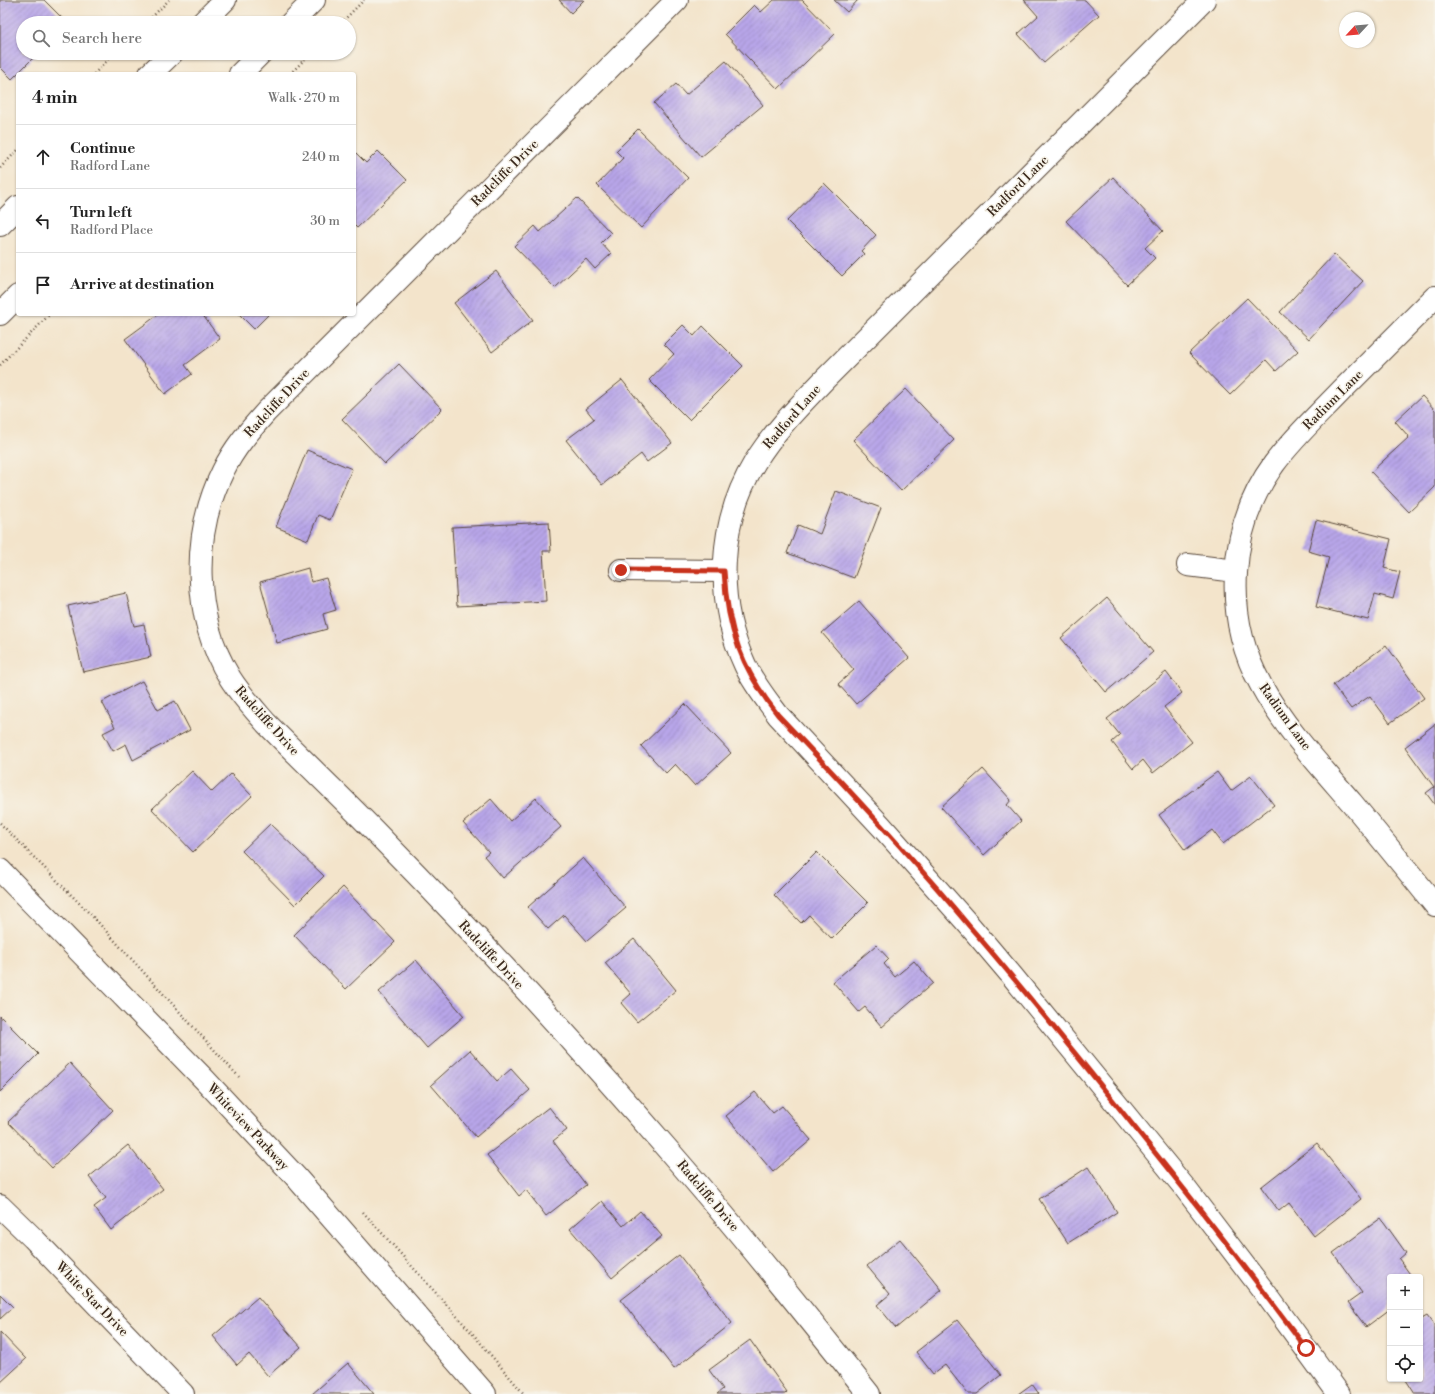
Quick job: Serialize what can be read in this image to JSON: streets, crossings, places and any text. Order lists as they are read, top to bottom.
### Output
{
  "streets": {
    "street": [
      "Radcliffe Drive",
      "Radford Lane",
      "Radium Lane",
      "Whiteview Parkway",
      "White Star Drive"
    ]
  },
  "north": "bottom left",
  "page": {
    "search": "Search here",
    "heading": ["4 min", "Walk · 270 m"],
    "list": [
      ["Continue", "Radford Lane", "240 m"],
      ["Turn left", "Radford Place", "30 m"],
      "Arrive at destination"
    ],
    "map_buttons": ["+", "−"]
  }
}
